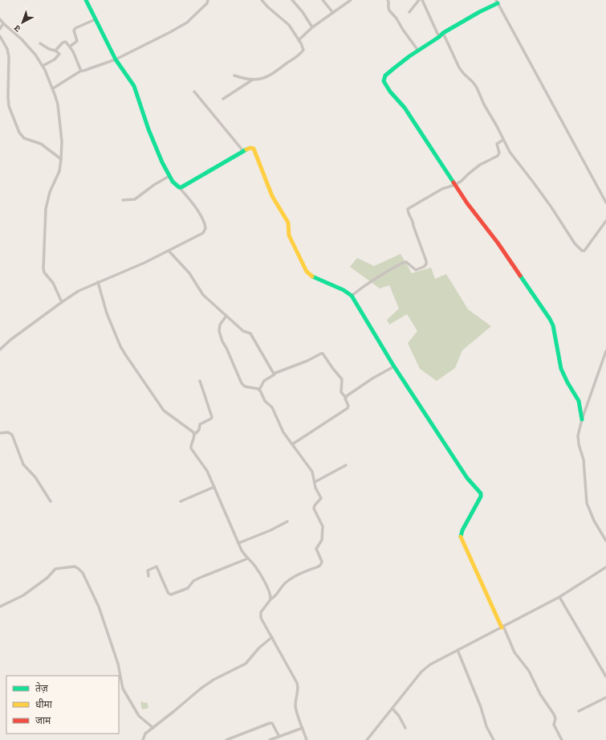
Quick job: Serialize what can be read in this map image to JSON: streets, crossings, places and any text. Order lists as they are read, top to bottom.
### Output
{
  "legend": ["तेज़", "धीमा", "जाम"],
  "north": "bottom left"
}
